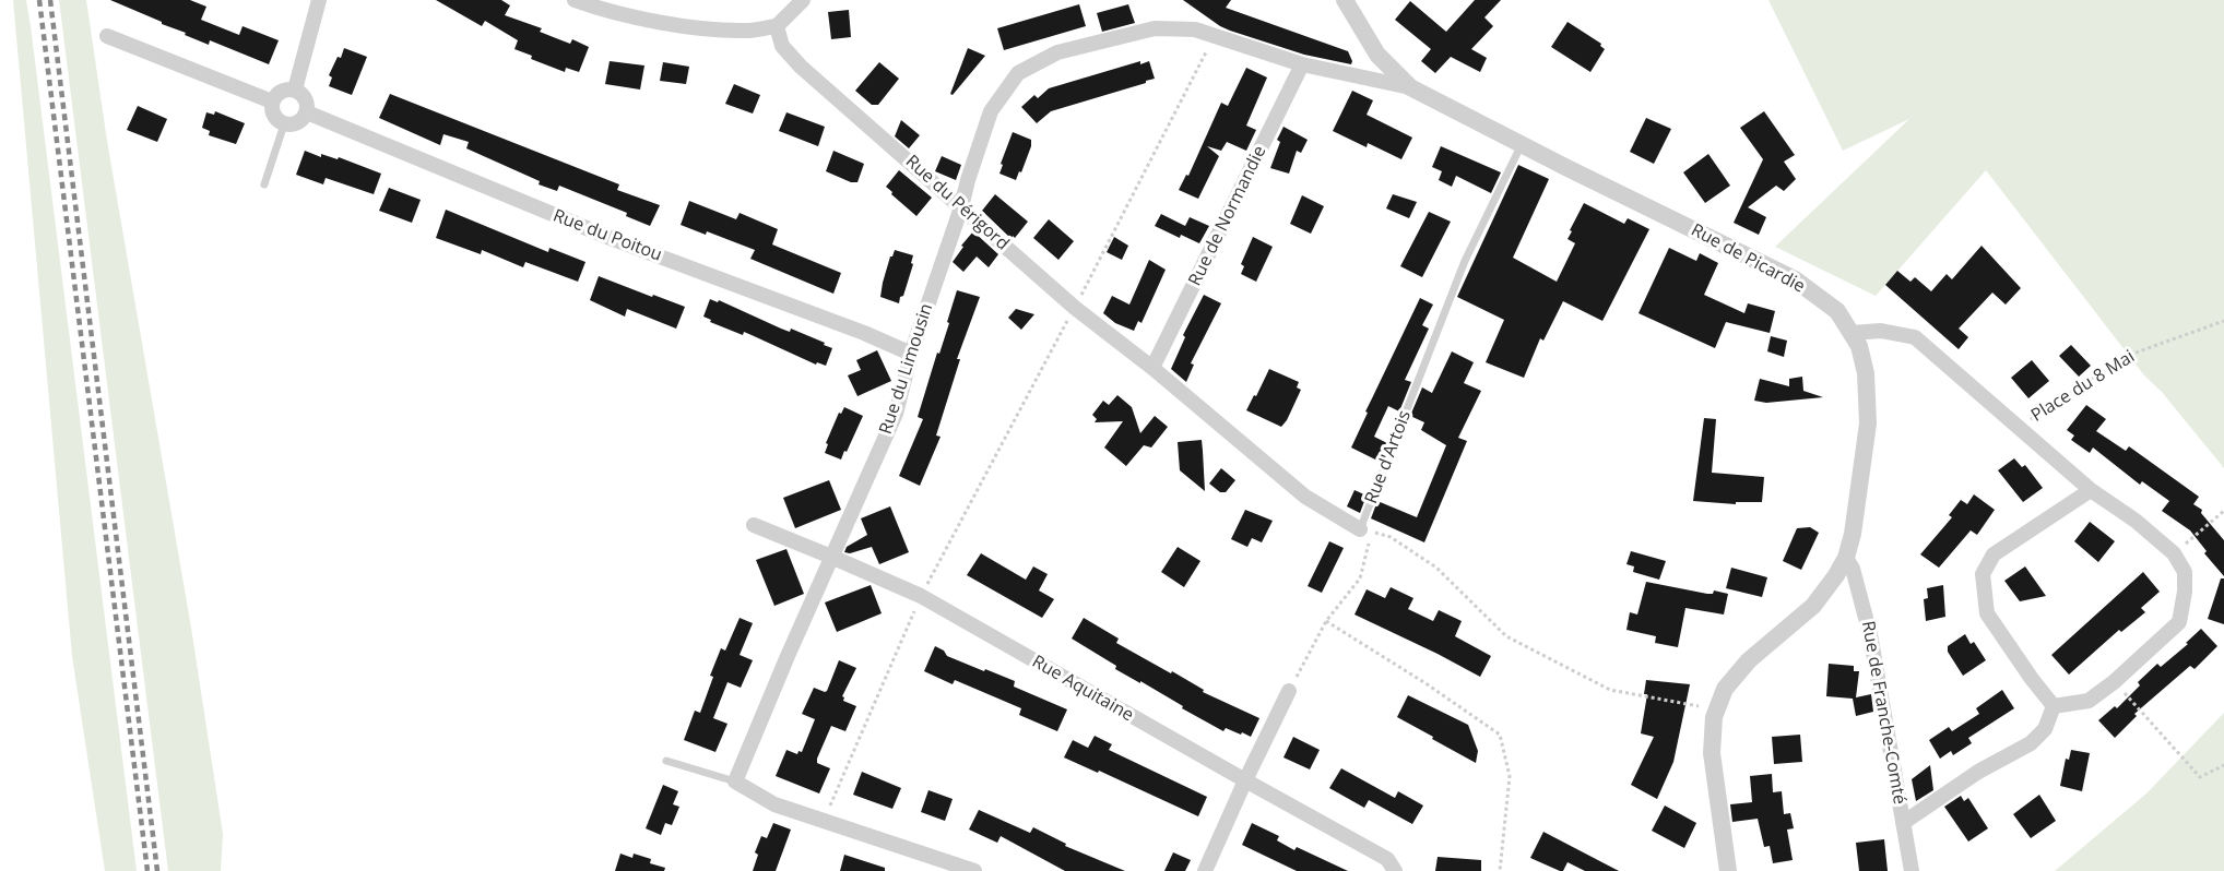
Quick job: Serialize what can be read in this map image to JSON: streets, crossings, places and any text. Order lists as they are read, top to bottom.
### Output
{
  "streets": {
    "street": [
      "Rue du Périgord",
      "Rue de Normandie",
      "Rue du Poitou",
      "Rue de Picardie",
      "Rue du Limousin",
      "Rue d'Artois",
      "Rue Aquitaine",
      "Rue de Franche-Comté"
    ],
    "path": ["Place du 8 Mai"]
  },
  "crossings": [
    ["Rue du Périgord", "Rue de Normandie"],
    ["Rue du Périgord", "Rue du Limousin"],
    ["Rue du Périgord", "Rue d'Artois"],
    ["Rue de Normandie", "Rue du Limousin"],
    ["Rue de Normandie", "Rue d'Artois"],
    ["Rue du Poitou", "Rue du Limousin"],
    ["Rue de Picardie", "Rue du Limousin"],
    ["Rue de Picardie", "Rue d'Artois"],
    ["Rue de Picardie", "Rue de Franche-Comté"],
    ["Rue du Limousin", "Rue Aquitaine"]
  ]
}
